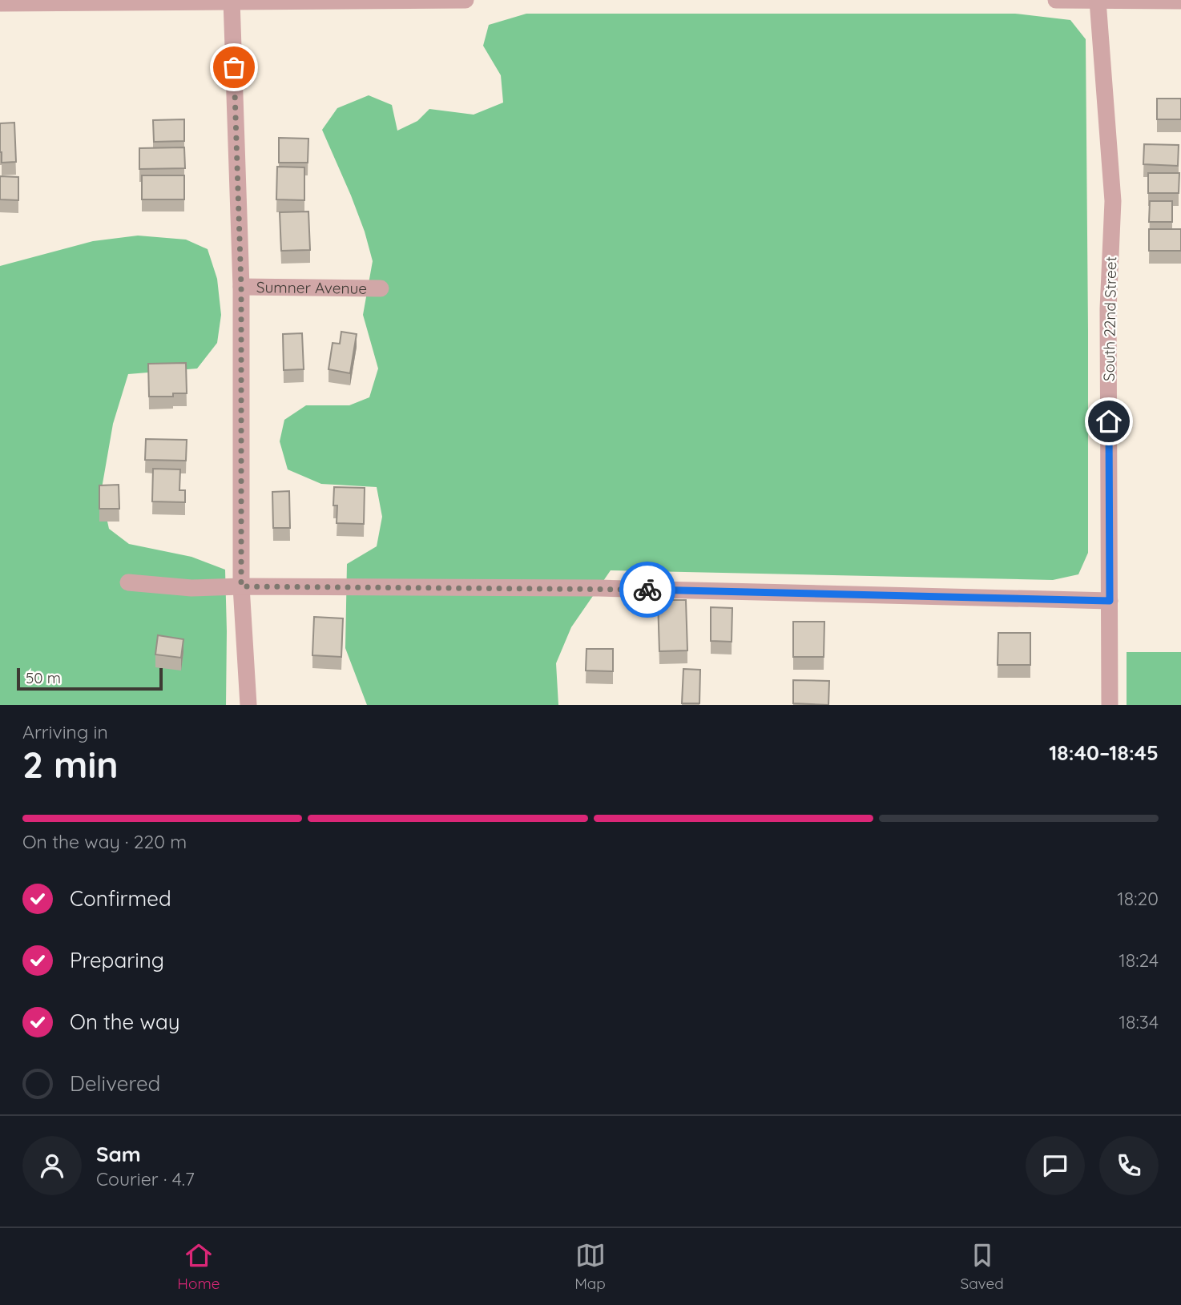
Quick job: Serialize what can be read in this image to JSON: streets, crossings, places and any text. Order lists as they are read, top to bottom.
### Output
{
  "streets": {
    "street": ["Sumner Avenue", "South 22nd Street"]
  },
  "scale_bar": "50 m",
  "page": {
    "scale": "50 m",
    "heading": ["2 min", "Arriving in", "18:40–18:45"],
    "panel": ["Sam", "Courier · 4.7"],
    "bar": "On the way · 220 m",
    "list": [
      ["Confirmed", "18:20"],
      ["Preparing", "18:24"],
      ["On the way", "18:34"],
      "Delivered"
    ],
    "tabs": ["Home", "Map", "Saved"]
  }
}
